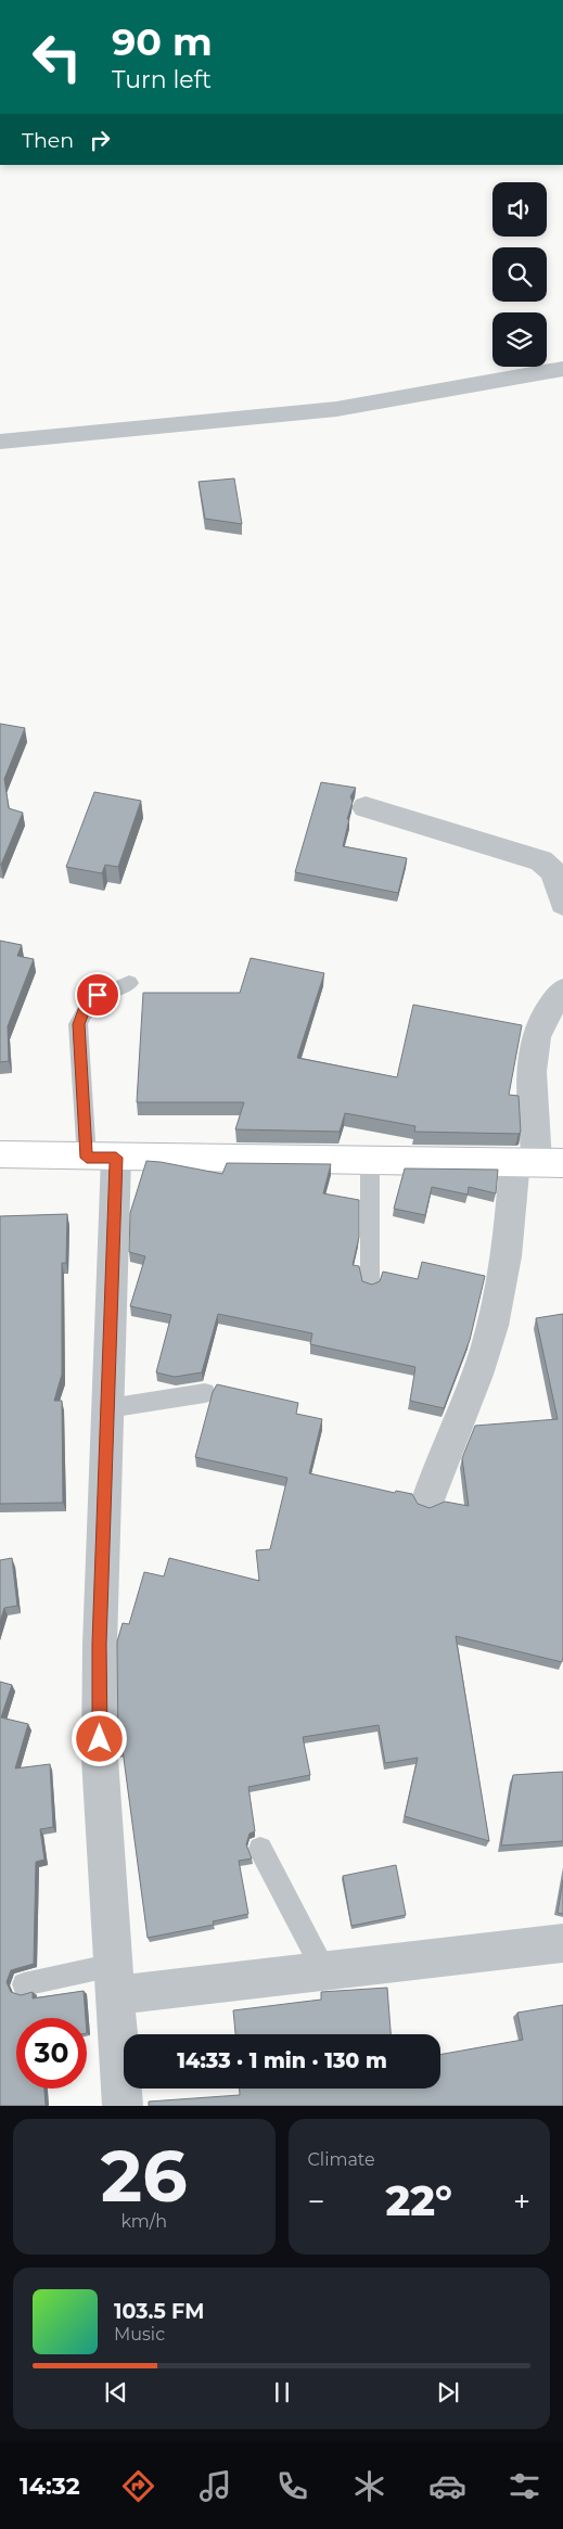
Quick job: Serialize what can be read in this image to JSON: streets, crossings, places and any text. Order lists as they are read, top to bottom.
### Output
{
  "page": {
    "turn": ["90 m", "Turn left"],
    "then": "Then",
    "limit": "30",
    "trip": "14:33 · 1 min · 130 m",
    "tile": [
      ["26", "km/h"],
      "Climate"
    ],
    "heat": ["−", "22°", "+"],
    "song": ["103.5 FM", "Music"],
    "tabs": "14:32"
  }
}
